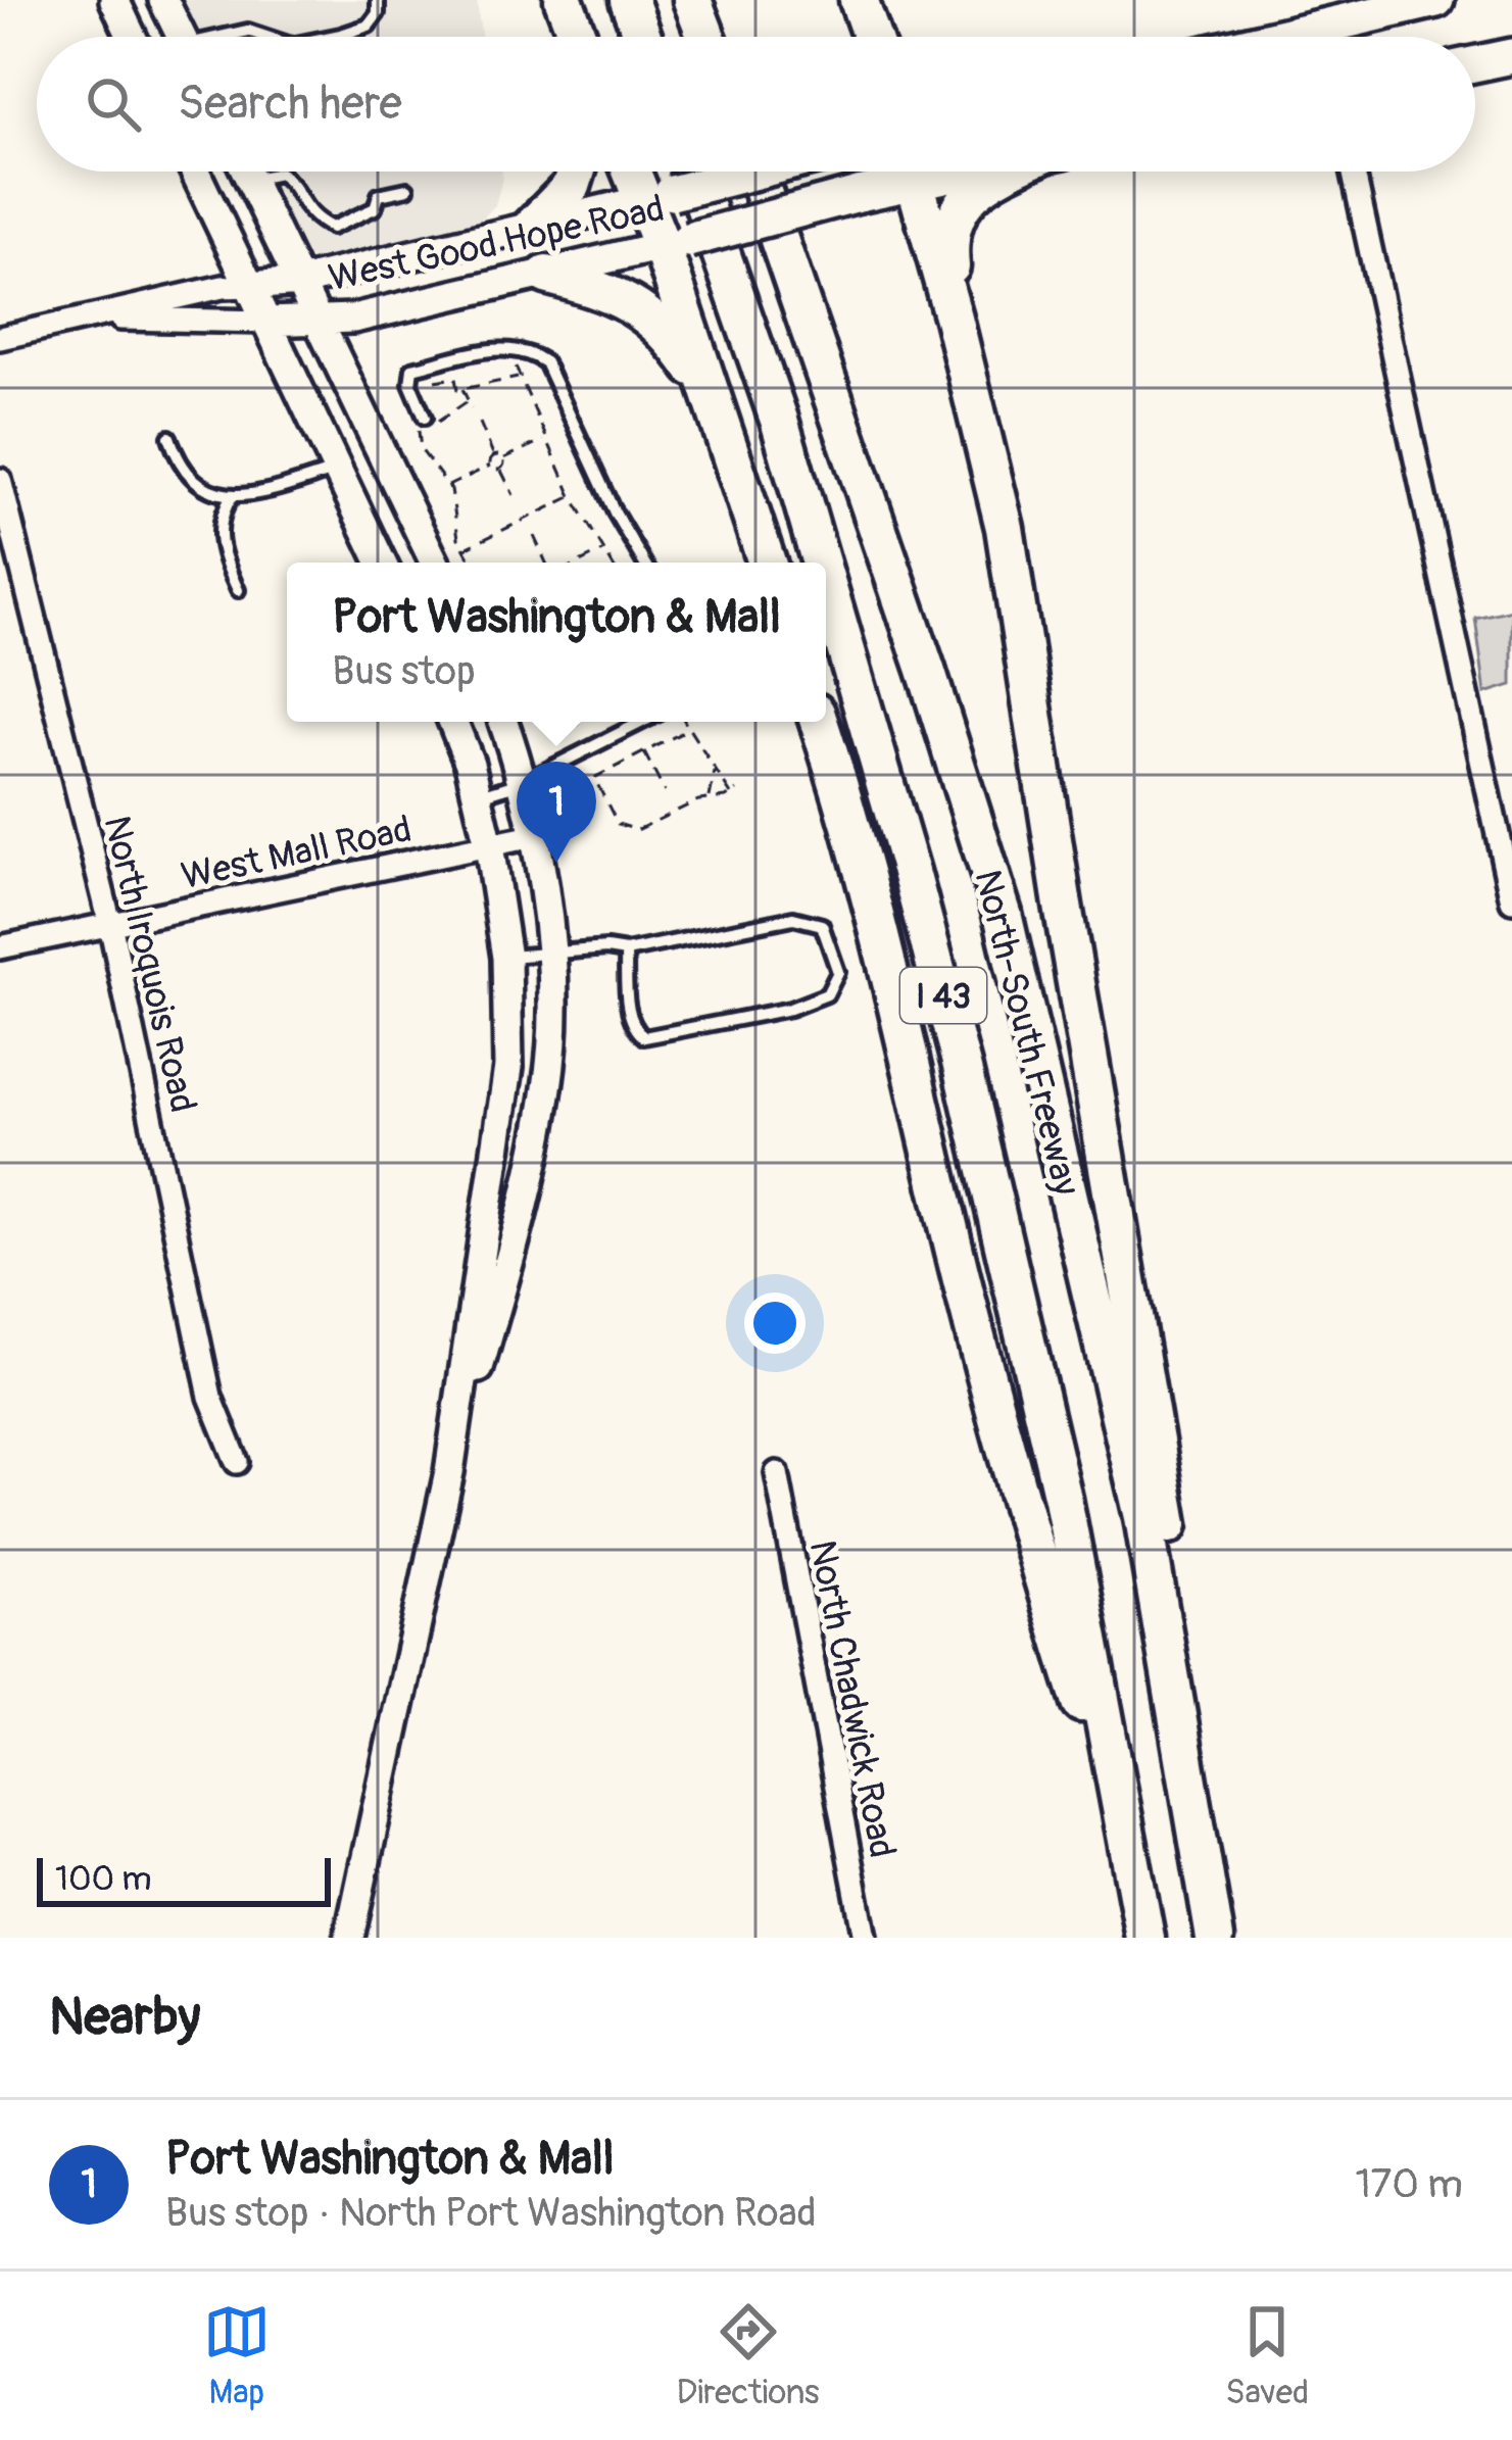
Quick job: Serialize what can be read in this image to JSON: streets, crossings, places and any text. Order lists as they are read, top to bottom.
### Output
{
  "streets": {
    "highway": ["I 43", "North-South Freeway"],
    "main road": ["West Good Hope Road"],
    "street": ["West Mall Road", "North Iroquois Road", "North Chadwick Road"]
  },
  "crossings": [
    ["West Mall Road", "North Iroquois Road"]
  ],
  "scale_bar": "100 m",
  "page": {
    "search": "Search here",
    "popup": ["Port Washington & Mall", "Bus stop"],
    "pins": "1",
    "scale": "100 m",
    "heading": "Nearby",
    "list": [
      {
        "mark": "1",
        "name": "Port Washington & Mall",
        "note": "Bus stop · North Port Washington Road",
        "value": "170 m"
      }
    ],
    "nav": ["Map", "Directions", "Saved"]
  }
}
